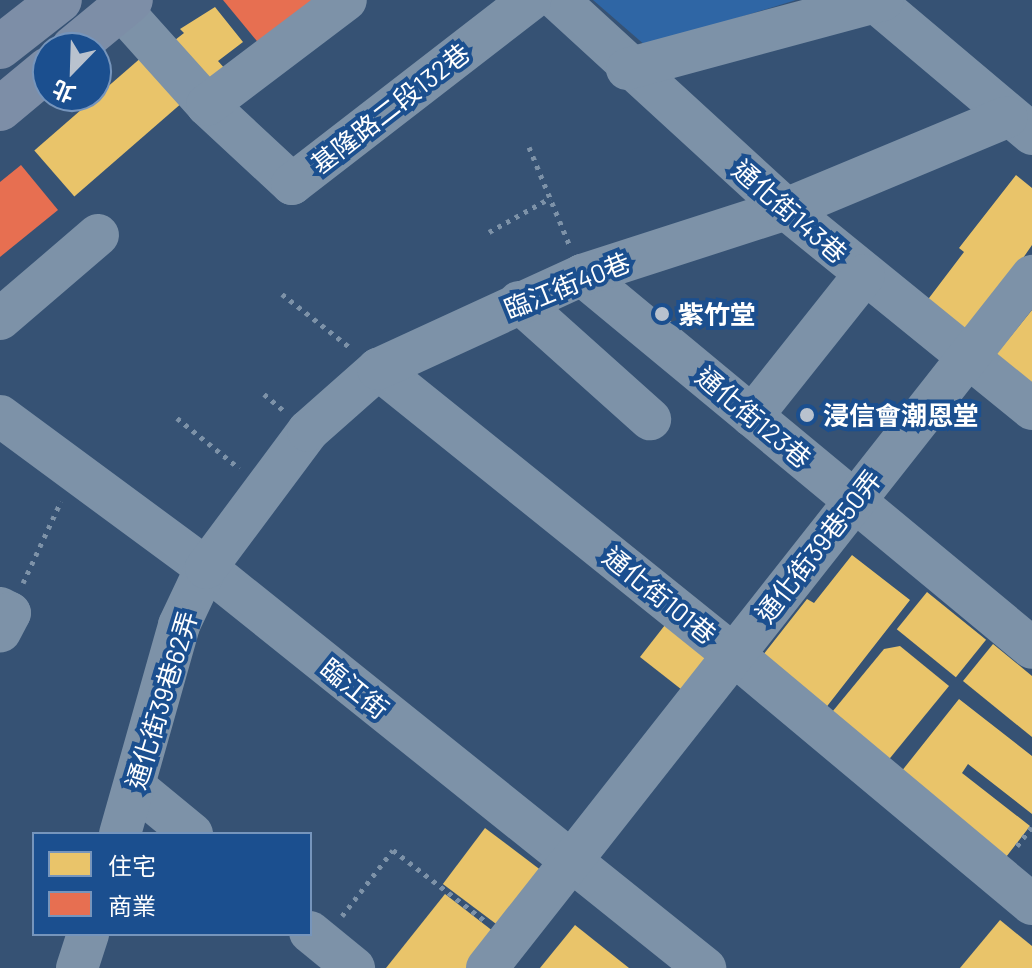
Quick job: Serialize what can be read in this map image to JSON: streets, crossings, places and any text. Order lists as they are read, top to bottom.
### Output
{
  "streets": {
    "street": [
      "基隆路二段132巷",
      "通化街143巷",
      "臨江街40巷",
      "通化街123巷",
      "通化街39巷50弄",
      "通化街101巷",
      "臨江街",
      "通化街39巷62弄"
    ]
  },
  "crossings": [
    ["通化街143巷", "臨江街40巷"],
    ["通化街143巷", "通化街39巷50弄"],
    ["臨江街40巷", "通化街123巷"],
    ["臨江街40巷", "通化街101巷"],
    ["臨江街40巷", "臨江街"],
    ["臨江街40巷", "通化街39巷62弄"],
    ["通化街123巷", "通化街39巷50弄"],
    ["通化街39巷50弄", "通化街101巷"],
    ["通化街39巷50弄", "臨江街"],
    ["臨江街", "通化街39巷62弄"]
  ],
  "places": ["紫竹堂", "浸信會潮恩堂"],
  "legend": ["住宅", "商業"],
  "north": "bottom left"
}
